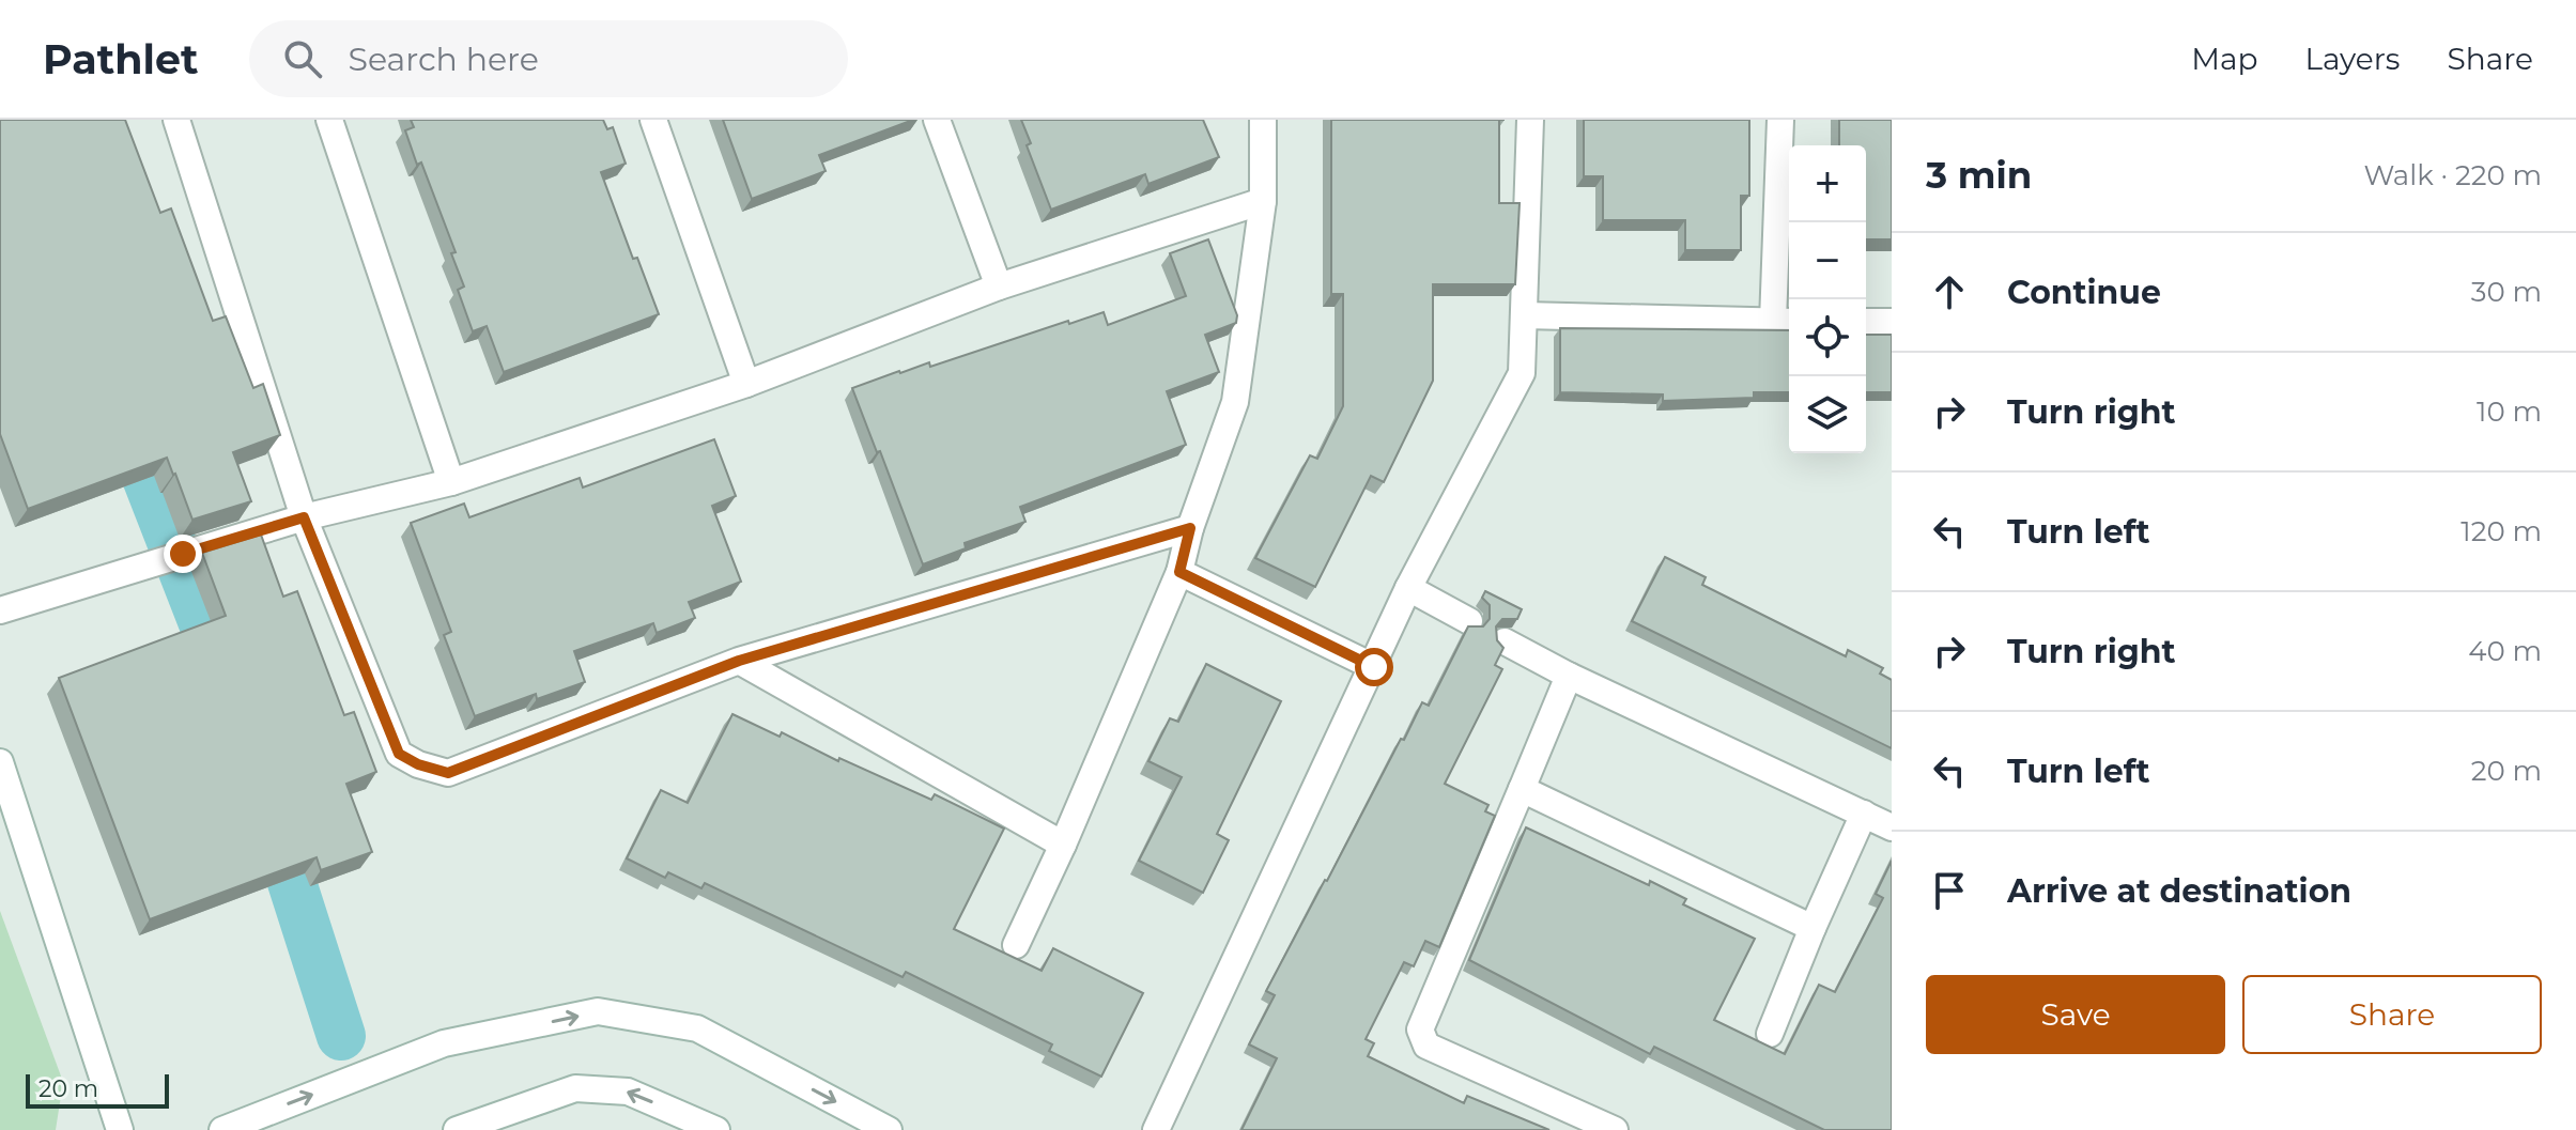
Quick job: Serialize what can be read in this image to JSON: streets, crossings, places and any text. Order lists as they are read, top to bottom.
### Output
{
  "scale_bar": "20 m",
  "page": {
    "header": "Pathlet",
    "search": "Search here",
    "nav": ["Map", "Layers", "Share"],
    "heading": ["3 min", "Walk · 220 m"],
    "map_buttons": ["+", "−"],
    "list": [
      ["Continue", "30 m"],
      ["Turn right", "10 m"],
      ["Turn left", "120 m"],
      ["Turn right", "40 m"],
      ["Turn left", "20 m"],
      "Arrive at destination"
    ],
    "buttons": ["Save", "Share"],
    "scale": "20 m"
  }
}
